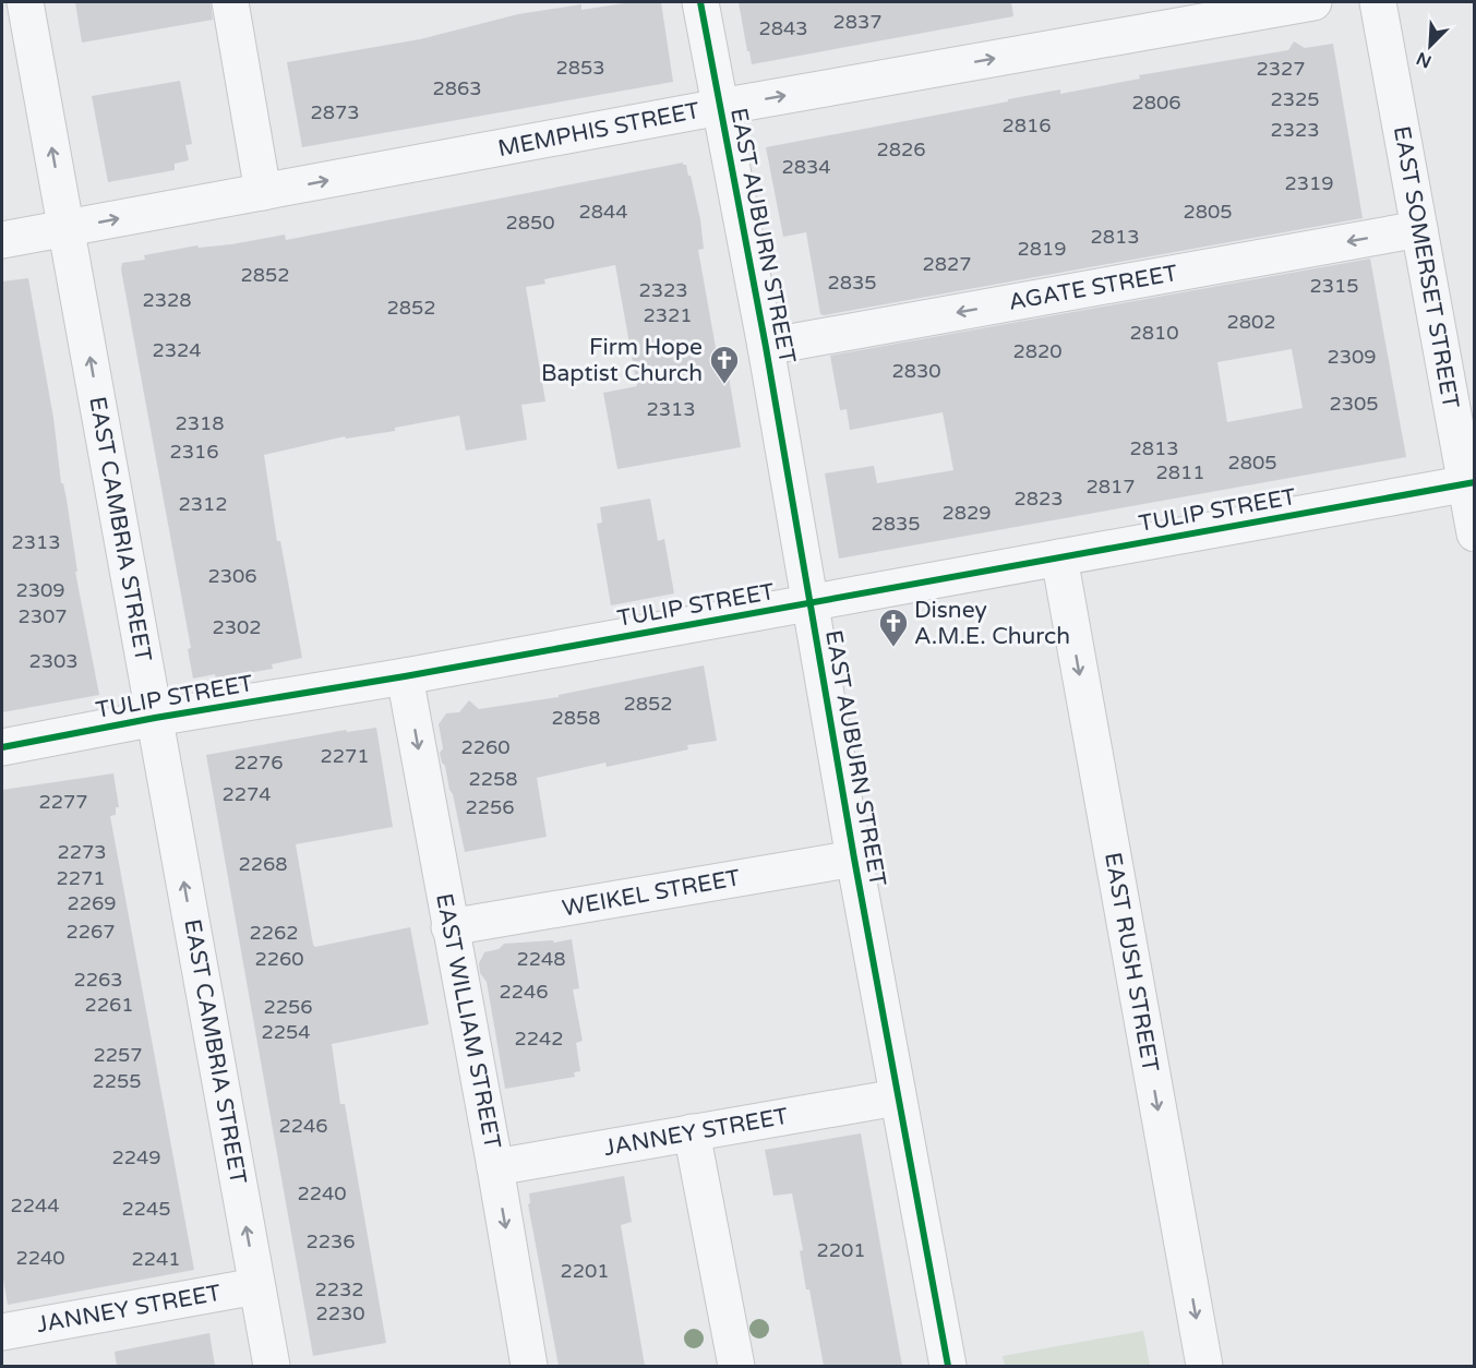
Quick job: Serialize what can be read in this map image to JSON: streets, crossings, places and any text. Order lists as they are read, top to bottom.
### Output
{
  "streets": {
    "street": [
      "MEMPHIS STREET",
      "EAST AUBURN STREET",
      "EAST SOMERSET STREET",
      "AGATE STREET",
      "TULIP STREET",
      "EAST CAMBRIA STREET",
      "WEIKEL STREET",
      "EAST RUSH STREET",
      "EAST WILLIAM STREET",
      "JANNEY STREET"
    ]
  },
  "crossings": [
    ["MEMPHIS STREET", "EAST AUBURN STREET"],
    ["MEMPHIS STREET", "EAST CAMBRIA STREET"],
    ["EAST AUBURN STREET", "AGATE STREET"],
    ["EAST AUBURN STREET", "TULIP STREET"],
    ["EAST AUBURN STREET", "WEIKEL STREET"],
    ["EAST AUBURN STREET", "JANNEY STREET"],
    ["EAST SOMERSET STREET", "AGATE STREET"],
    ["EAST SOMERSET STREET", "TULIP STREET"],
    ["TULIP STREET", "EAST CAMBRIA STREET"],
    ["TULIP STREET", "EAST RUSH STREET"],
    ["TULIP STREET", "EAST WILLIAM STREET"],
    ["EAST CAMBRIA STREET", "JANNEY STREET"],
    ["WEIKEL STREET", "EAST WILLIAM STREET"],
    ["EAST WILLIAM STREET", "JANNEY STREET"]
  ],
  "one_way": [
    "MEMPHIS STREET",
    "AGATE STREET",
    "EAST CAMBRIA STREET",
    "EAST RUSH STREET"
  ],
  "places": {
    "church": ["Firm Hope Baptist Church", "Disney A.M.E. Church"]
  },
  "house_numbers": [
    "2837",
    "2843",
    "2853",
    "2327",
    "2863",
    "2325",
    "2806",
    "2873",
    "2816",
    "2323",
    "2826",
    "2834",
    "2319",
    "2844",
    "2805",
    "2850",
    "2813",
    "2819",
    "2827",
    "2852",
    "2835",
    "2315",
    "2323",
    "2328",
    "2852",
    "2321",
    "2802",
    "2810",
    "2324",
    "2820",
    "2309",
    "2830",
    "2305",
    "2313",
    "2318",
    "2813",
    "2316",
    "2805",
    "2811",
    "2817",
    "2823",
    "2312",
    "2829",
    "2835",
    "2313",
    "2306",
    "2309",
    "2307",
    "2302",
    "2303",
    "2852",
    "2858",
    "2260",
    "2271",
    "2276",
    "2258",
    "2274",
    "2277",
    "2256",
    "2273",
    "2268",
    "2271",
    "2269",
    "2267",
    "2262",
    "2260",
    "2248",
    "2263",
    "2246",
    "2261",
    "2256",
    "2254",
    "2242",
    "2257",
    "2255",
    "2246",
    "2249",
    "2240",
    "2244",
    "2245",
    "2236",
    "2201",
    "2240",
    "2241",
    "2201",
    "2232",
    "2230"
  ],
  "north": "bottom left"
}
